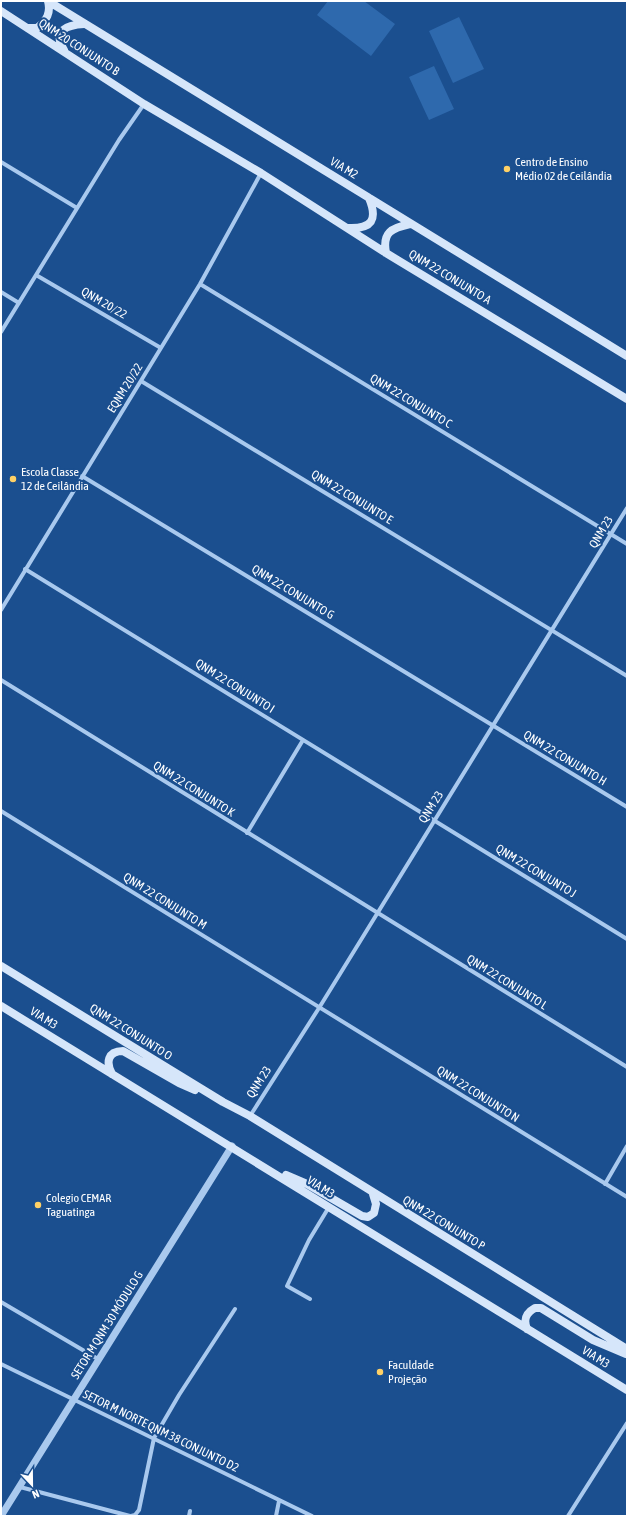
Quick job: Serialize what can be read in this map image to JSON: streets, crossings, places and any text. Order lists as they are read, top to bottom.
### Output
{
  "streets": {
    "main road": [
      "QNM 20 CONJUNTO B",
      "VIA M2",
      "QNM 22 CONJUNTO A",
      "VIA M3",
      "QNM 22 CONJUNTO O",
      "QNM 22 CONJUNTO P"
    ],
    "street": [
      "QNM 20/22",
      "EQNM 20/22",
      "QNM 22 CONJUNTO C",
      "QNM 22 CONJUNTO E",
      "QNM 23",
      "QNM 22 CONJUNTO G",
      "QNM 22 CONJUNTO I",
      "QNM 22 CONJUNTO H",
      "QNM 22 CONJUNTO K",
      "QNM 22 CONJUNTO J",
      "QNM 22 CONJUNTO M",
      "QNM 22 CONJUNTO L",
      "QNM 22 CONJUNTO N",
      "SETOR M QNM 30 MÓDULO G",
      "SETOR M NORTE QNM 38 CONJUNTO D2"
    ]
  },
  "crossings": [
    ["QNM 22 CONJUNTO A", "EQNM 20/22"],
    ["QNM 20/22", "EQNM 20/22"],
    ["EQNM 20/22", "QNM 22 CONJUNTO C"],
    ["EQNM 20/22", "QNM 22 CONJUNTO E"],
    ["EQNM 20/22", "QNM 22 CONJUNTO G"],
    ["EQNM 20/22", "QNM 22 CONJUNTO I"],
    ["QNM 22 CONJUNTO C", "QNM 23"],
    ["QNM 22 CONJUNTO E", "QNM 23"],
    ["QNM 23", "QNM 22 CONJUNTO G"],
    ["QNM 23", "QNM 22 CONJUNTO I"],
    ["QNM 23", "QNM 22 CONJUNTO H"],
    ["QNM 23", "QNM 22 CONJUNTO K"],
    ["QNM 23", "QNM 22 CONJUNTO J"],
    ["QNM 23", "QNM 22 CONJUNTO M"],
    ["QNM 23", "QNM 22 CONJUNTO L"],
    ["QNM 23", "QNM 22 CONJUNTO O"],
    ["QNM 23", "QNM 22 CONJUNTO N"],
    ["QNM 23", "QNM 22 CONJUNTO P"],
    ["QNM 22 CONJUNTO G", "QNM 22 CONJUNTO H"],
    ["QNM 22 CONJUNTO I", "QNM 22 CONJUNTO J"],
    ["QNM 22 CONJUNTO K", "QNM 22 CONJUNTO L"],
    ["QNM 22 CONJUNTO M", "QNM 22 CONJUNTO N"],
    ["VIA M3", "SETOR M QNM 30 MÓDULO G"],
    ["QNM 22 CONJUNTO O", "QNM 22 CONJUNTO P"],
    ["SETOR M QNM 30 MÓDULO G", "SETOR M NORTE QNM 38 CONJUNTO D2"]
  ],
  "places": [
    "Centro de Ensino Médio 02 de Ceilândia",
    "Escola Classe 12 de Ceilândia",
    "Colegio CEMAR Taguatinga",
    "Faculdade Projeção"
  ],
  "north": "bottom"
}
